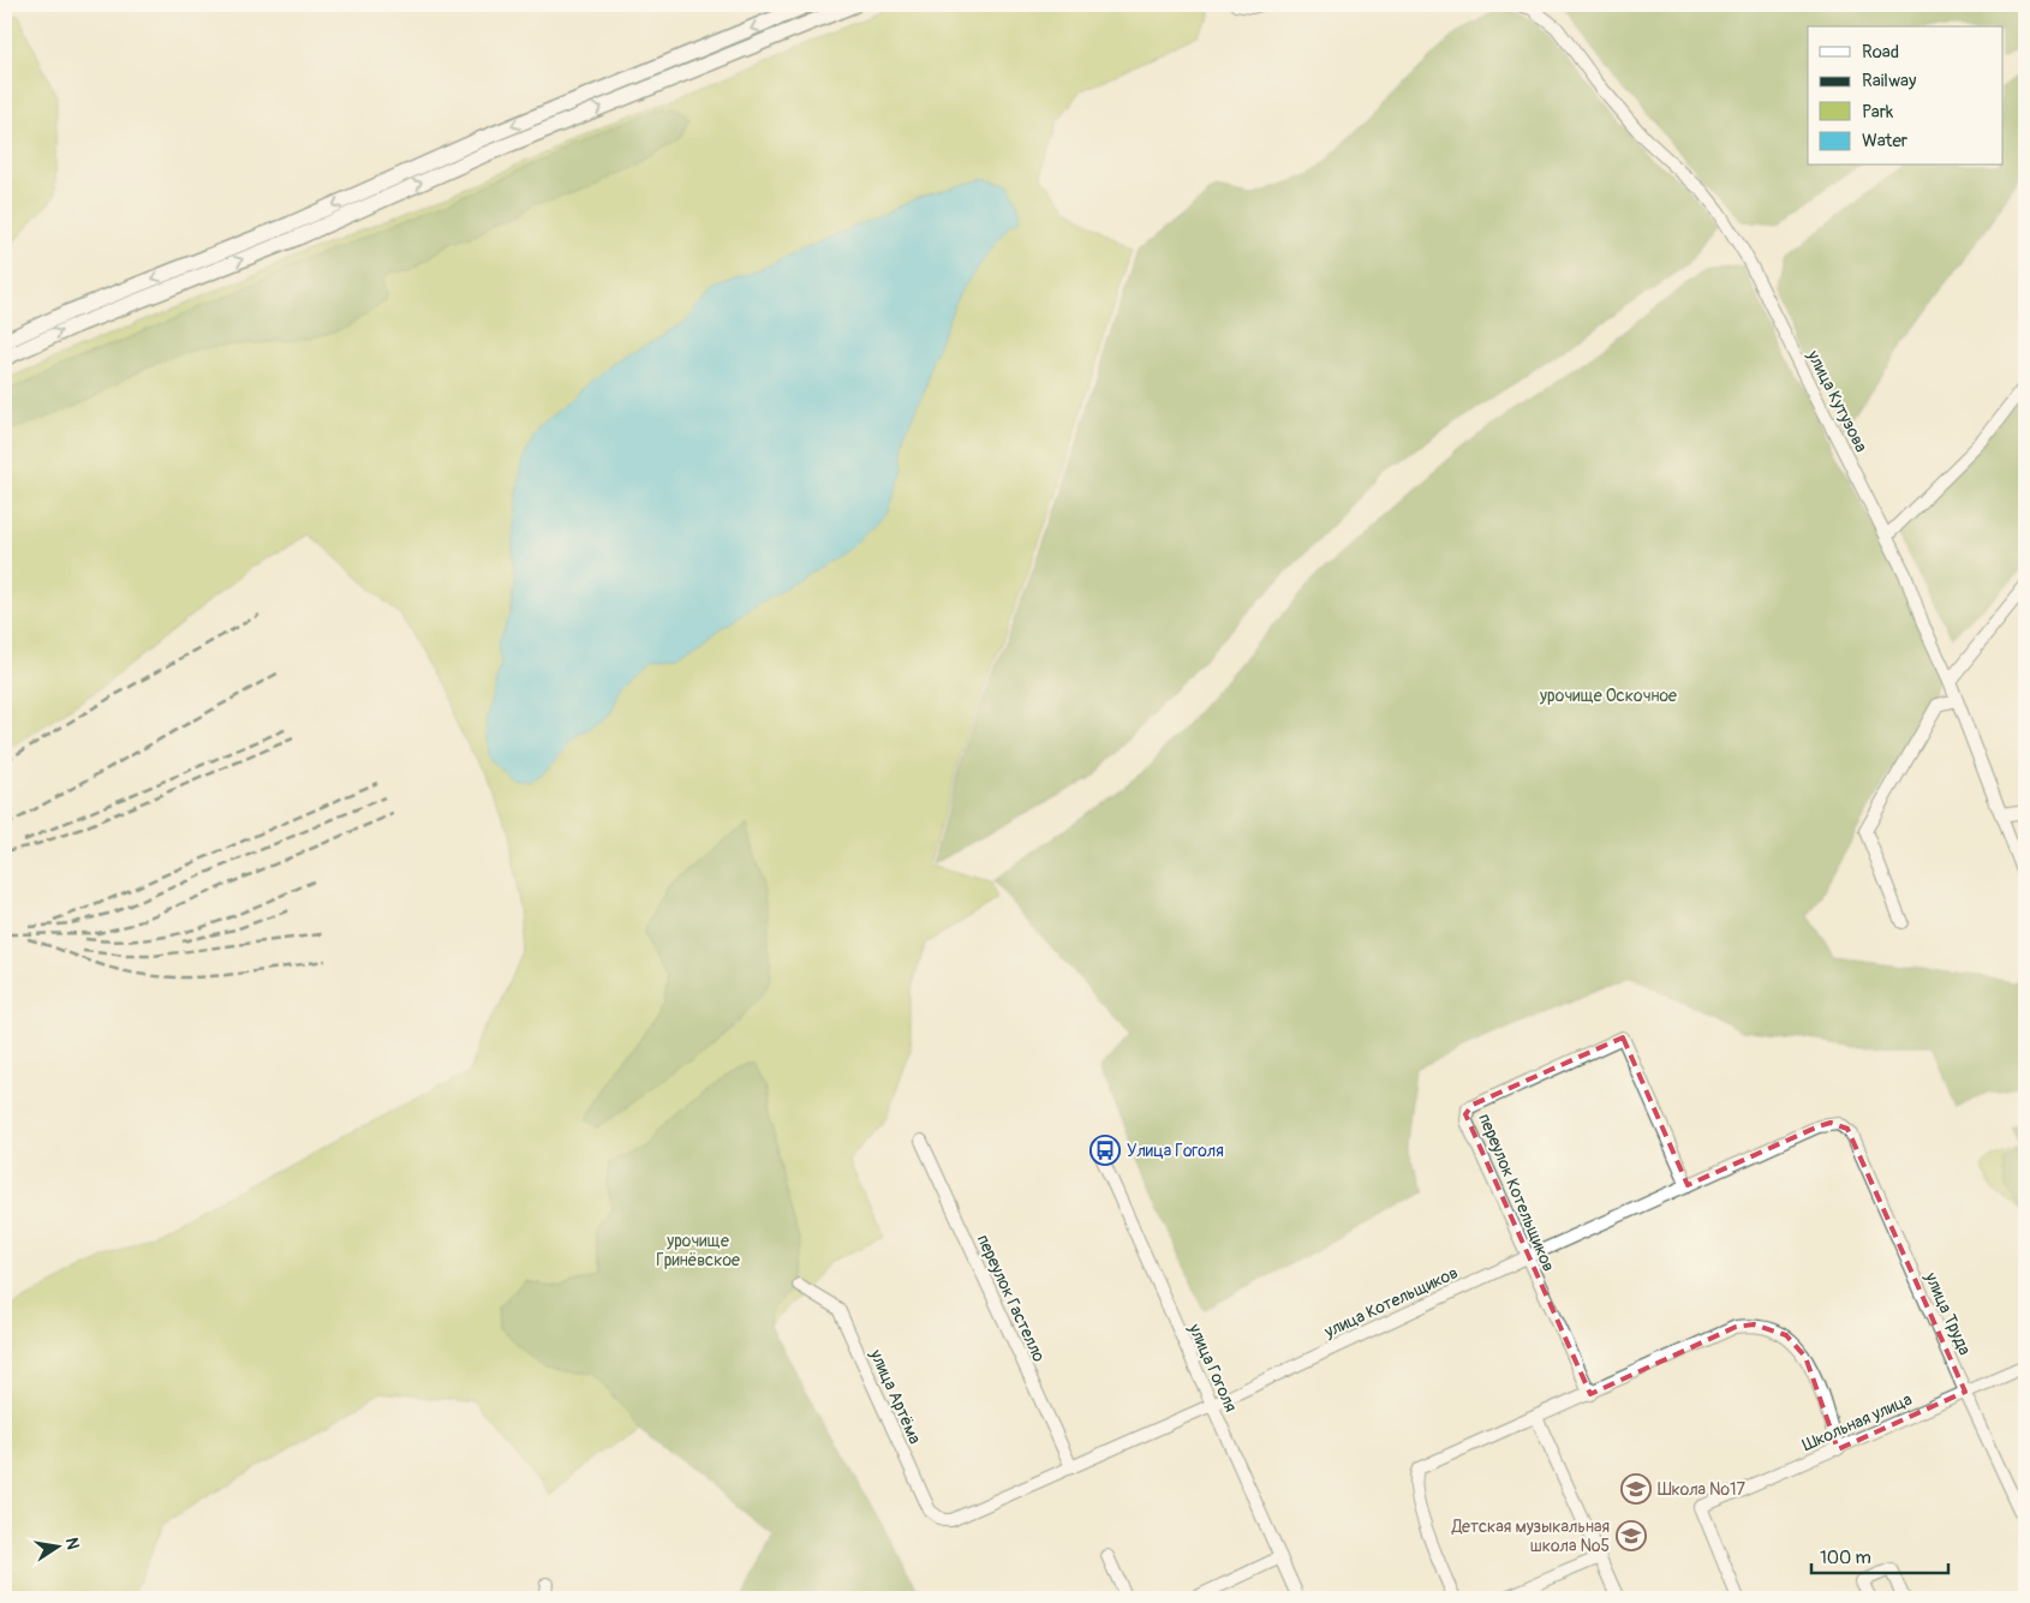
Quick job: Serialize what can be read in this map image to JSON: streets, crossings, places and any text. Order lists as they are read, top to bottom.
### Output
{
  "streets": {
    "street": [
      "улица Кутузова",
      "переулок Котельщиков",
      "переулок Гастелло",
      "улица Котельщиков",
      "улица Труда",
      "улица Гоголя",
      "улица Артёма",
      "Школьная улица"
    ]
  },
  "crossings": [
    ["переулок Котельщиков", "улица Котельщиков"],
    ["переулок Гастелло", "улица Котельщиков"],
    ["улица Котельщиков", "улица Труда"],
    ["улица Котельщиков", "улица Гоголя"],
    ["улица Котельщиков", "улица Артёма"],
    ["улица Труда", "Школьная улица"]
  ],
  "parks": ["урочище Оскочное", "урочище Гринёвское"],
  "places": {
    "bus stop": ["Улица Гоголя"],
    "school or university": ["Школа №17", "Детская музыкальная школа №5"]
  },
  "legend": [
    "Road",
    "Railway",
    "Park",
    "Water"
  ],
  "scale_bar": "100 m",
  "north": "right"
}
